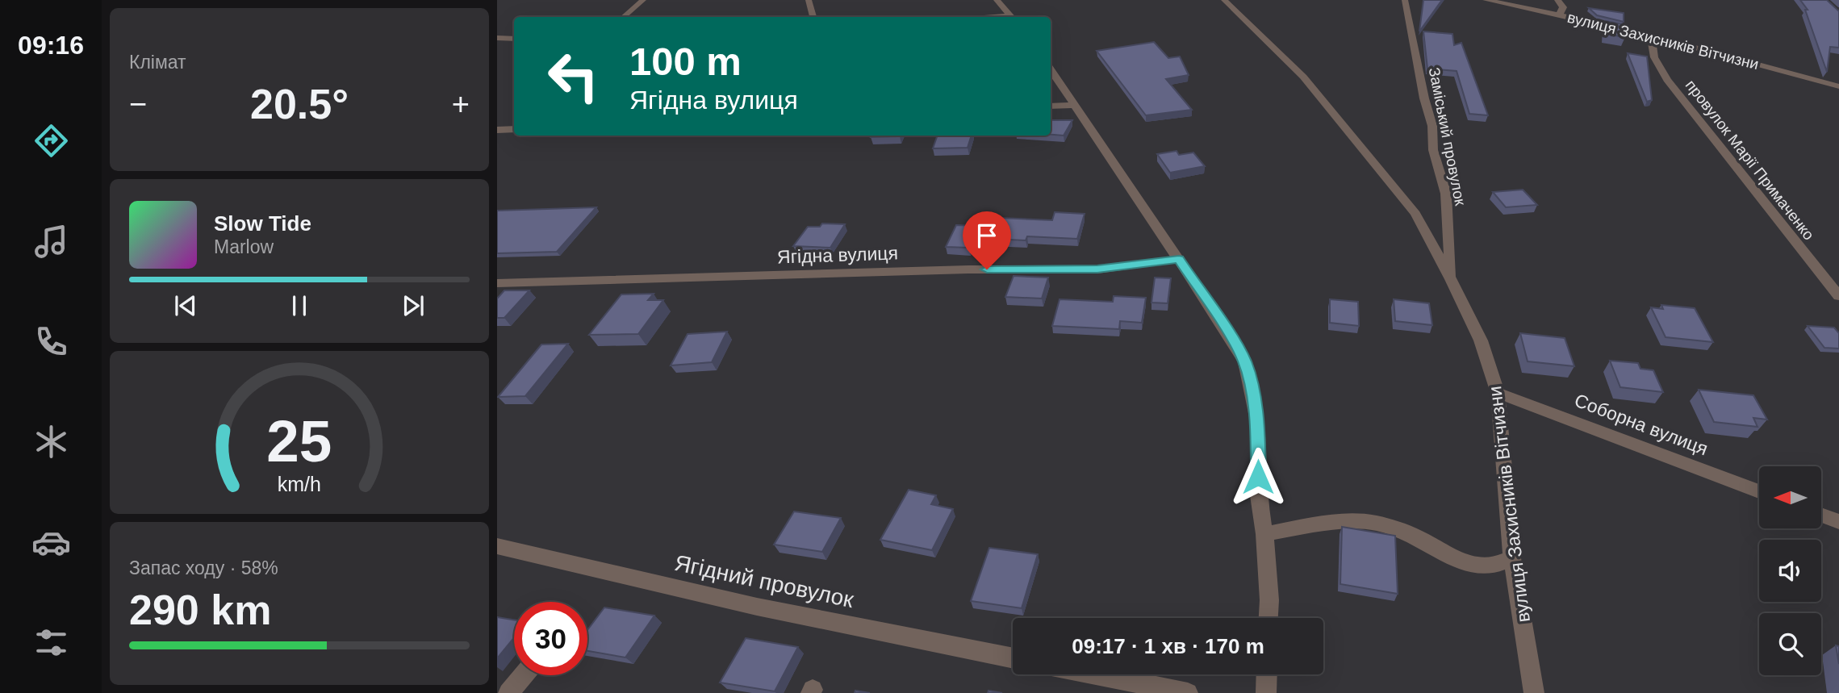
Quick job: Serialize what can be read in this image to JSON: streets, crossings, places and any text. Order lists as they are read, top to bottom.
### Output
{
  "streets": {
    "street": [
      "вулиця Захисників Вітчизни",
      "Заміський провулок",
      "провулок Марії Примаченко",
      "Ягідна вулиця",
      "Соборна вулиця",
      "Ягідний провулок"
    ]
  },
  "crossings": [
    ["вулиця Захисників Вітчизни", "Заміський провулок"],
    ["вулиця Захисників Вітчизни", "провулок Марії Примаченко"],
    ["вулиця Захисників Вітчизни", "Соборна вулиця"]
  ],
  "north": "left",
  "page": {
    "tabs": "09:16",
    "tile": [
      "Клімат",
      ["Запас ходу · 58%", "290 km"]
    ],
    "turn": ["100 m", "Ягідна вулиця"],
    "heat": ["−", "20.5°", "+"],
    "song": ["Slow Tide", "Marlow"],
    "limit": "30",
    "trip": "09:17 · 1 хв · 170 m",
    "gauge": ["25", "km/h"]
  }
}
